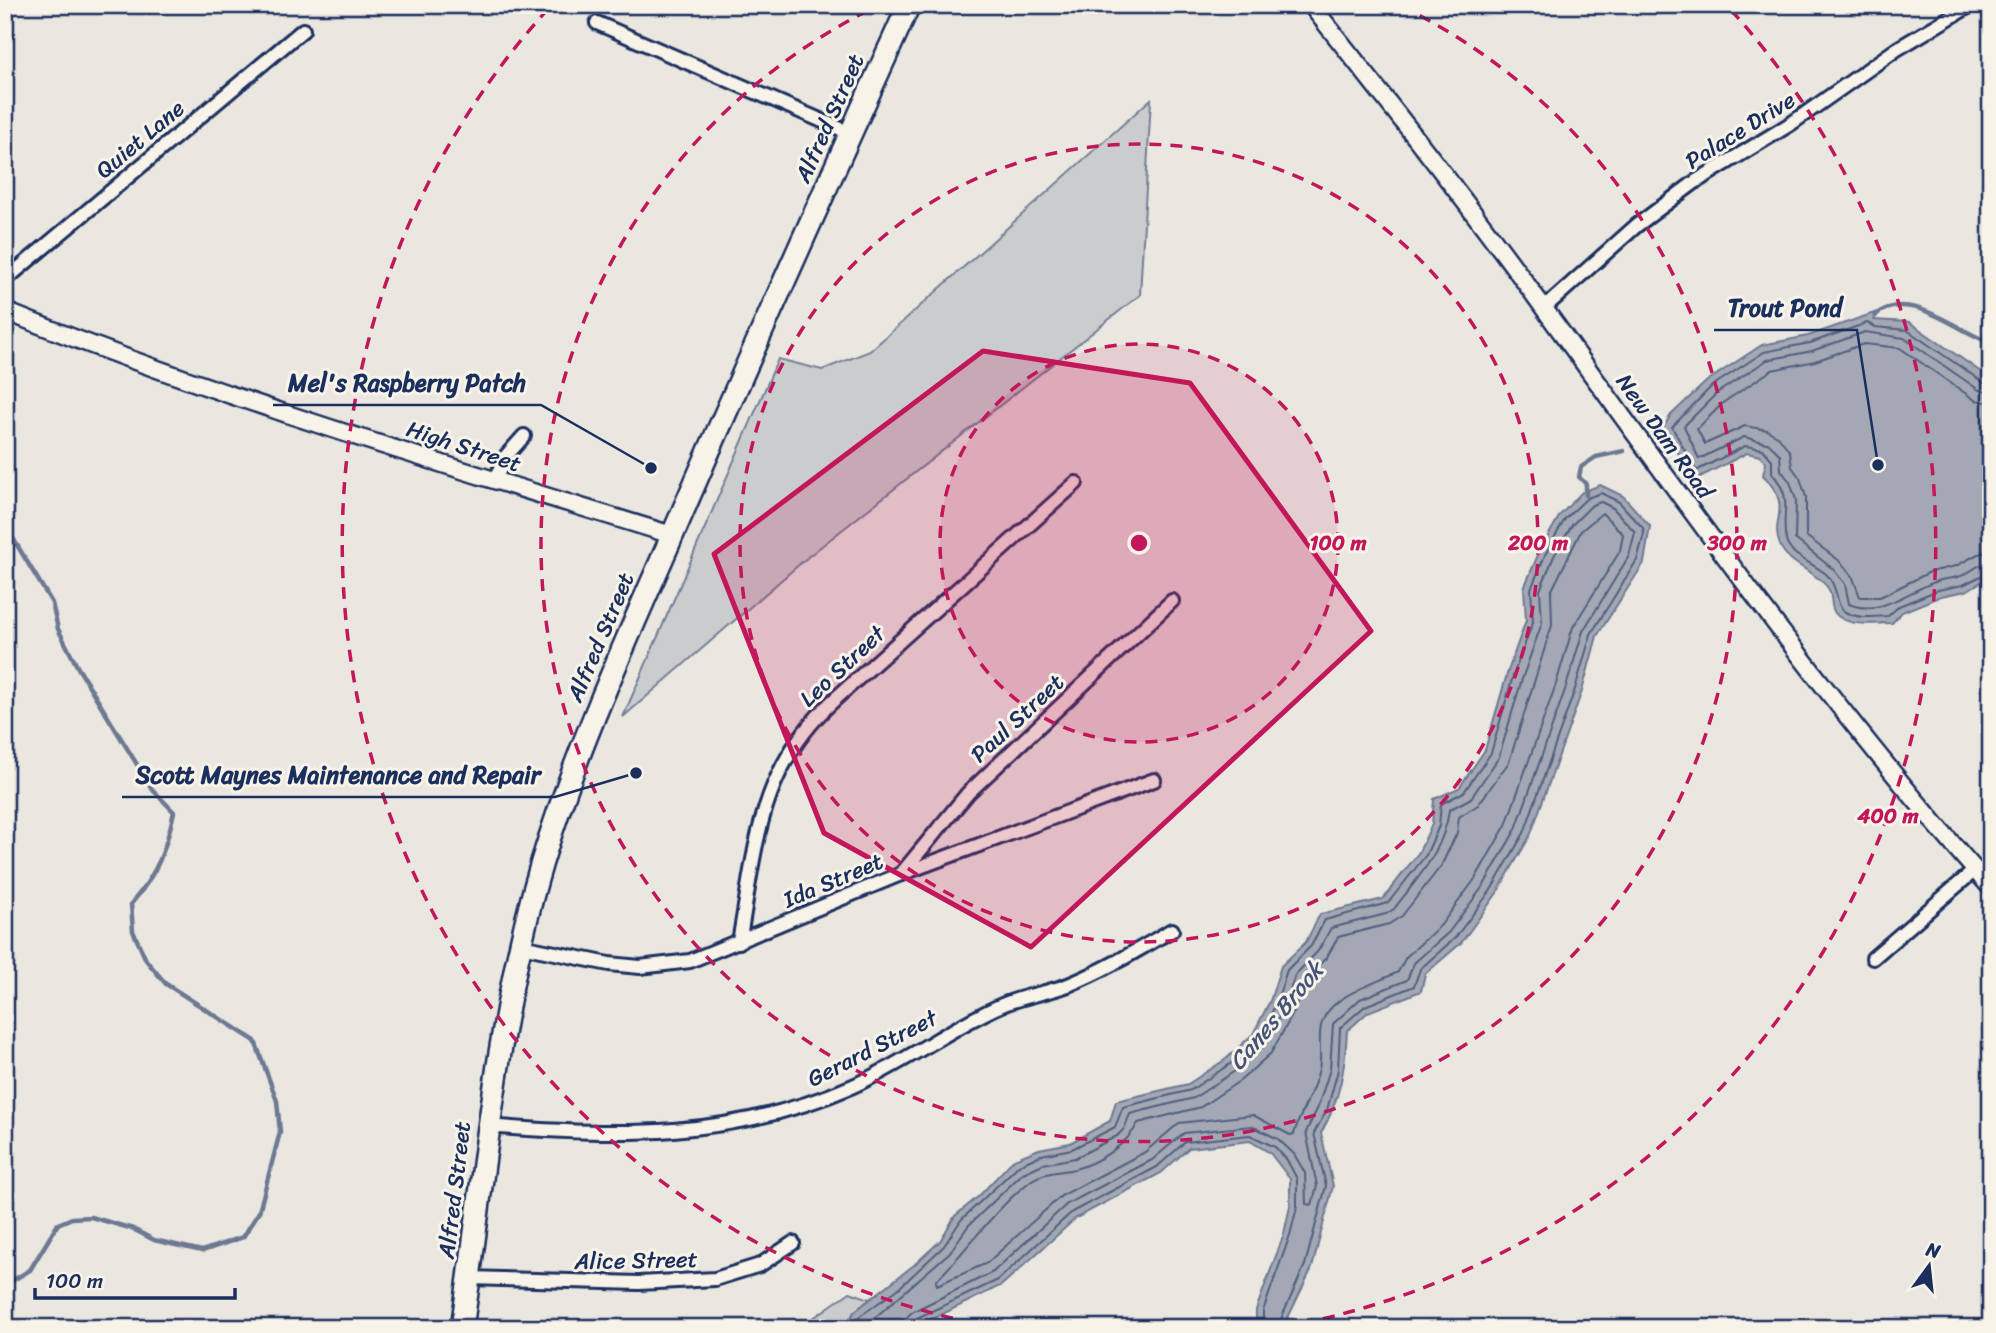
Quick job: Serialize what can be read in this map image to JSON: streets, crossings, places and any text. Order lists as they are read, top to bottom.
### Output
{
  "streets": {
    "main road": ["Alfred Street"],
    "street": [
      "Palace Drive",
      "Quiet Lane",
      "New Dam Road",
      "High Street",
      "Leo Street",
      "Paul Street",
      "Ida Street",
      "Gerard Street",
      "Alice Street"
    ]
  },
  "crossings": [
    ["Alfred Street", "High Street"],
    ["Alfred Street", "Ida Street"],
    ["Alfred Street", "Gerard Street"],
    ["Alfred Street", "Alice Street"],
    ["Palace Drive", "New Dam Road"],
    ["Leo Street", "Ida Street"],
    ["Paul Street", "Ida Street"]
  ],
  "water": ["Canes Brook"],
  "places": ["Trout Pond", "Mel's Raspberry Patch", "Scott Maynes Maintenance and Repair"],
  "scale_bar": "100 m",
  "north": "top",
  "rings": [
    "100 m",
    "200 m",
    "300 m",
    "400 m"
  ]
}
